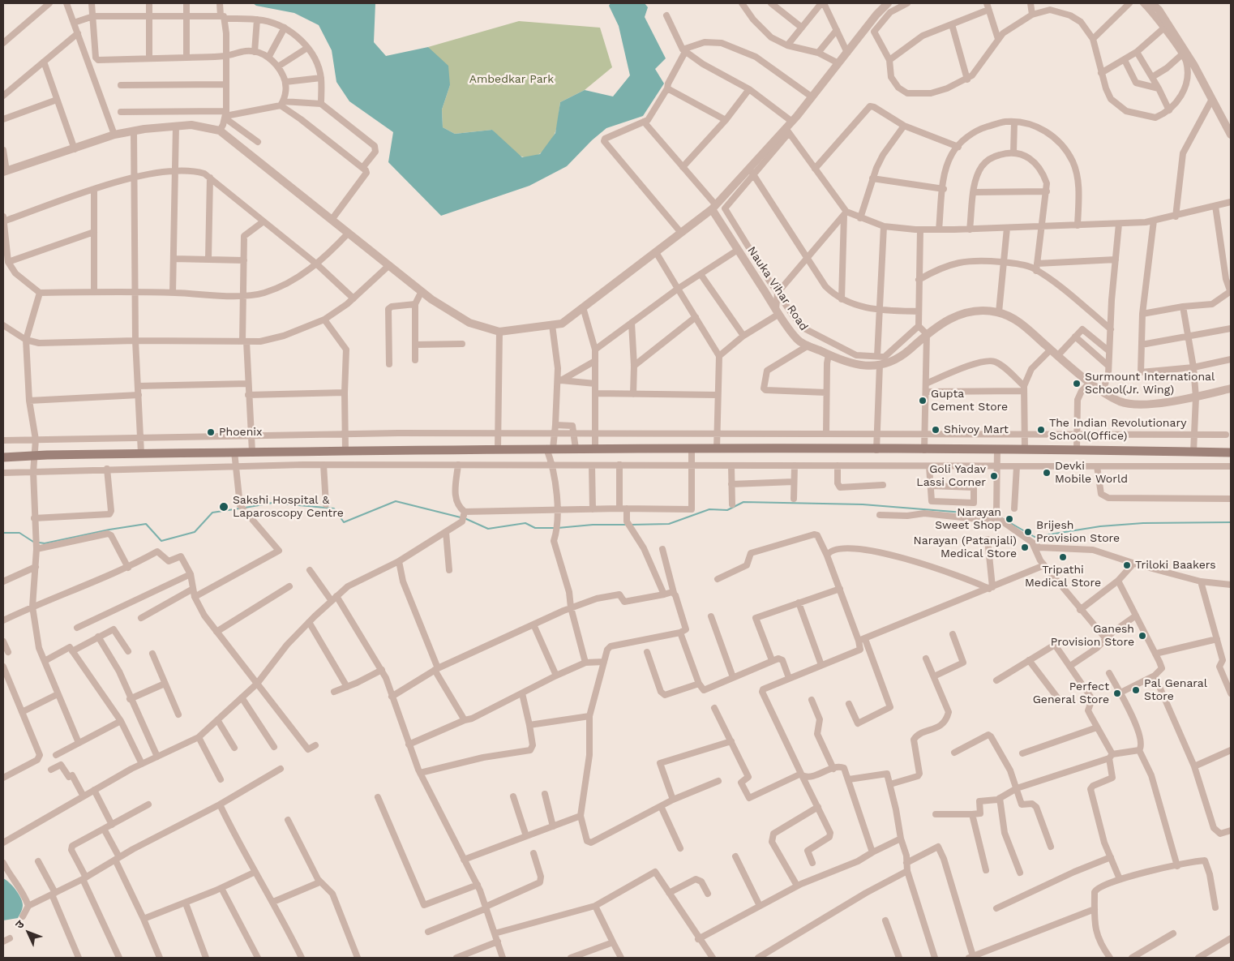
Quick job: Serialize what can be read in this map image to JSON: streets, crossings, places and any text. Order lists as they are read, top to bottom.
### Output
{
  "streets": {
    "street": ["Nauka Vihar Road"]
  },
  "parks": ["Ambedkar Park"],
  "places": [
    "Surmount International School(Jr. Wing)",
    "Gupta Cement Store",
    "Shivoy Mart",
    "The Indian Revolutionary School(Office)",
    "Phoenix",
    "Devki Mobile World",
    "Goli Yadav Lassi Corner",
    "Sakshi Hospital & Laparoscopy Centre",
    "Narayan Sweet Shop",
    "Brijesh Provision Store",
    "Narayan (Patanjali) Medical Store",
    "Tripathi Medical Store",
    "Triloki Baakers",
    "Ganesh Provision Store",
    "Pal Genaral Store",
    "Perfect General Store"
  ],
  "north": "top left"
}
